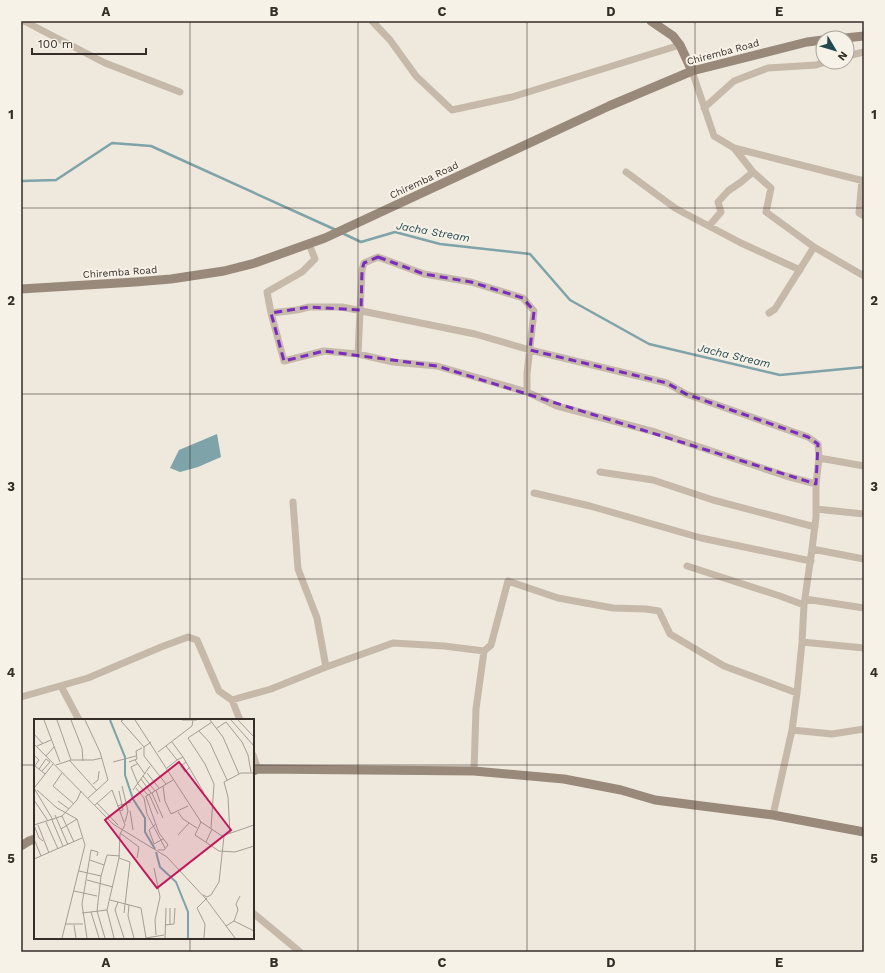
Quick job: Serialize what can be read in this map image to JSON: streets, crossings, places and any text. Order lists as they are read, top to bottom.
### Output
{
  "streets": {
    "main road": ["Chiremba Road"]
  },
  "water": ["Jacha Stream"],
  "scale_bar": "100 m",
  "north": "bottom right",
  "grid": {
    "columns": [
      "A",
      "B",
      "C",
      "D",
      "E"
    ],
    "rows": [
      "1",
      "2",
      "3",
      "4",
      "5"
    ]
  }
}
